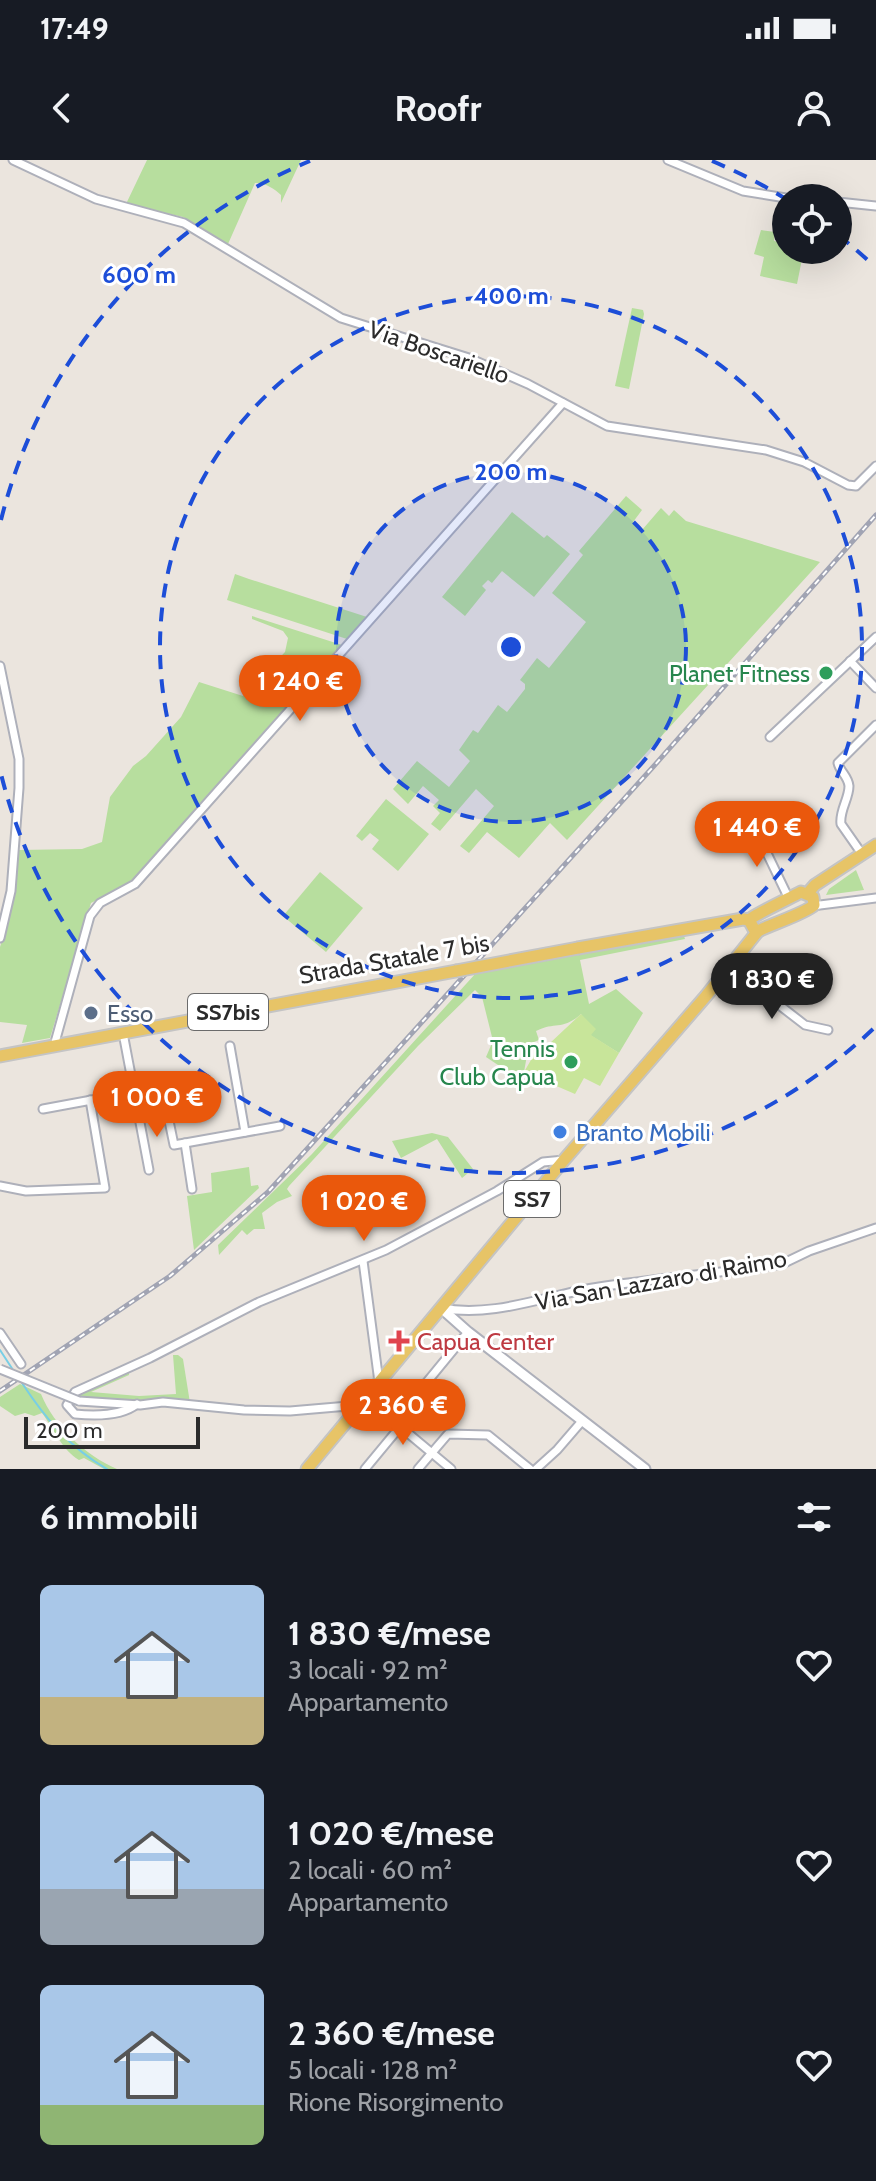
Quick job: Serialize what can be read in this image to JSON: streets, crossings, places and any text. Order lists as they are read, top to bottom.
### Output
{
  "streets": {
    "main road": ["Strada Statale 7 bis", "SS7bis", "SS7"],
    "street": ["Via Boscariello", "Via San Lazzaro di Raimo"]
  },
  "crossings": [
    ["SS7", "Via San Lazzaro di Raimo"]
  ],
  "places": {
    "other": [
      "Planet Fitness",
      "Esso",
      "Tennis Club Capua",
      "Branto Mobili"
    ],
    "health": ["Capua Center"]
  },
  "scale_bar": "200 m",
  "page": {
    "status": "17:49",
    "header": "Roofr",
    "price": [
      "1 240 €",
      "1 440 €",
      "1 830 €",
      "1 000 €",
      "1 020 €",
      "2 360 €"
    ],
    "scale": "200 m",
    "heading": "6 immobili",
    "list": [
      {
        "name": "1 830 €/mese",
        "note": "3 locali · 92 m² · Appartamento"
      },
      {
        "name": "1 020 €/mese",
        "note": "2 locali · 60 m² · Appartamento"
      },
      {
        "name": "2 360 €/mese",
        "note": "5 locali · 128 m² · Rione Risorgimento"
      }
    ]
  },
  "rings": ["600 m", "400 m", "200 m"]
}
